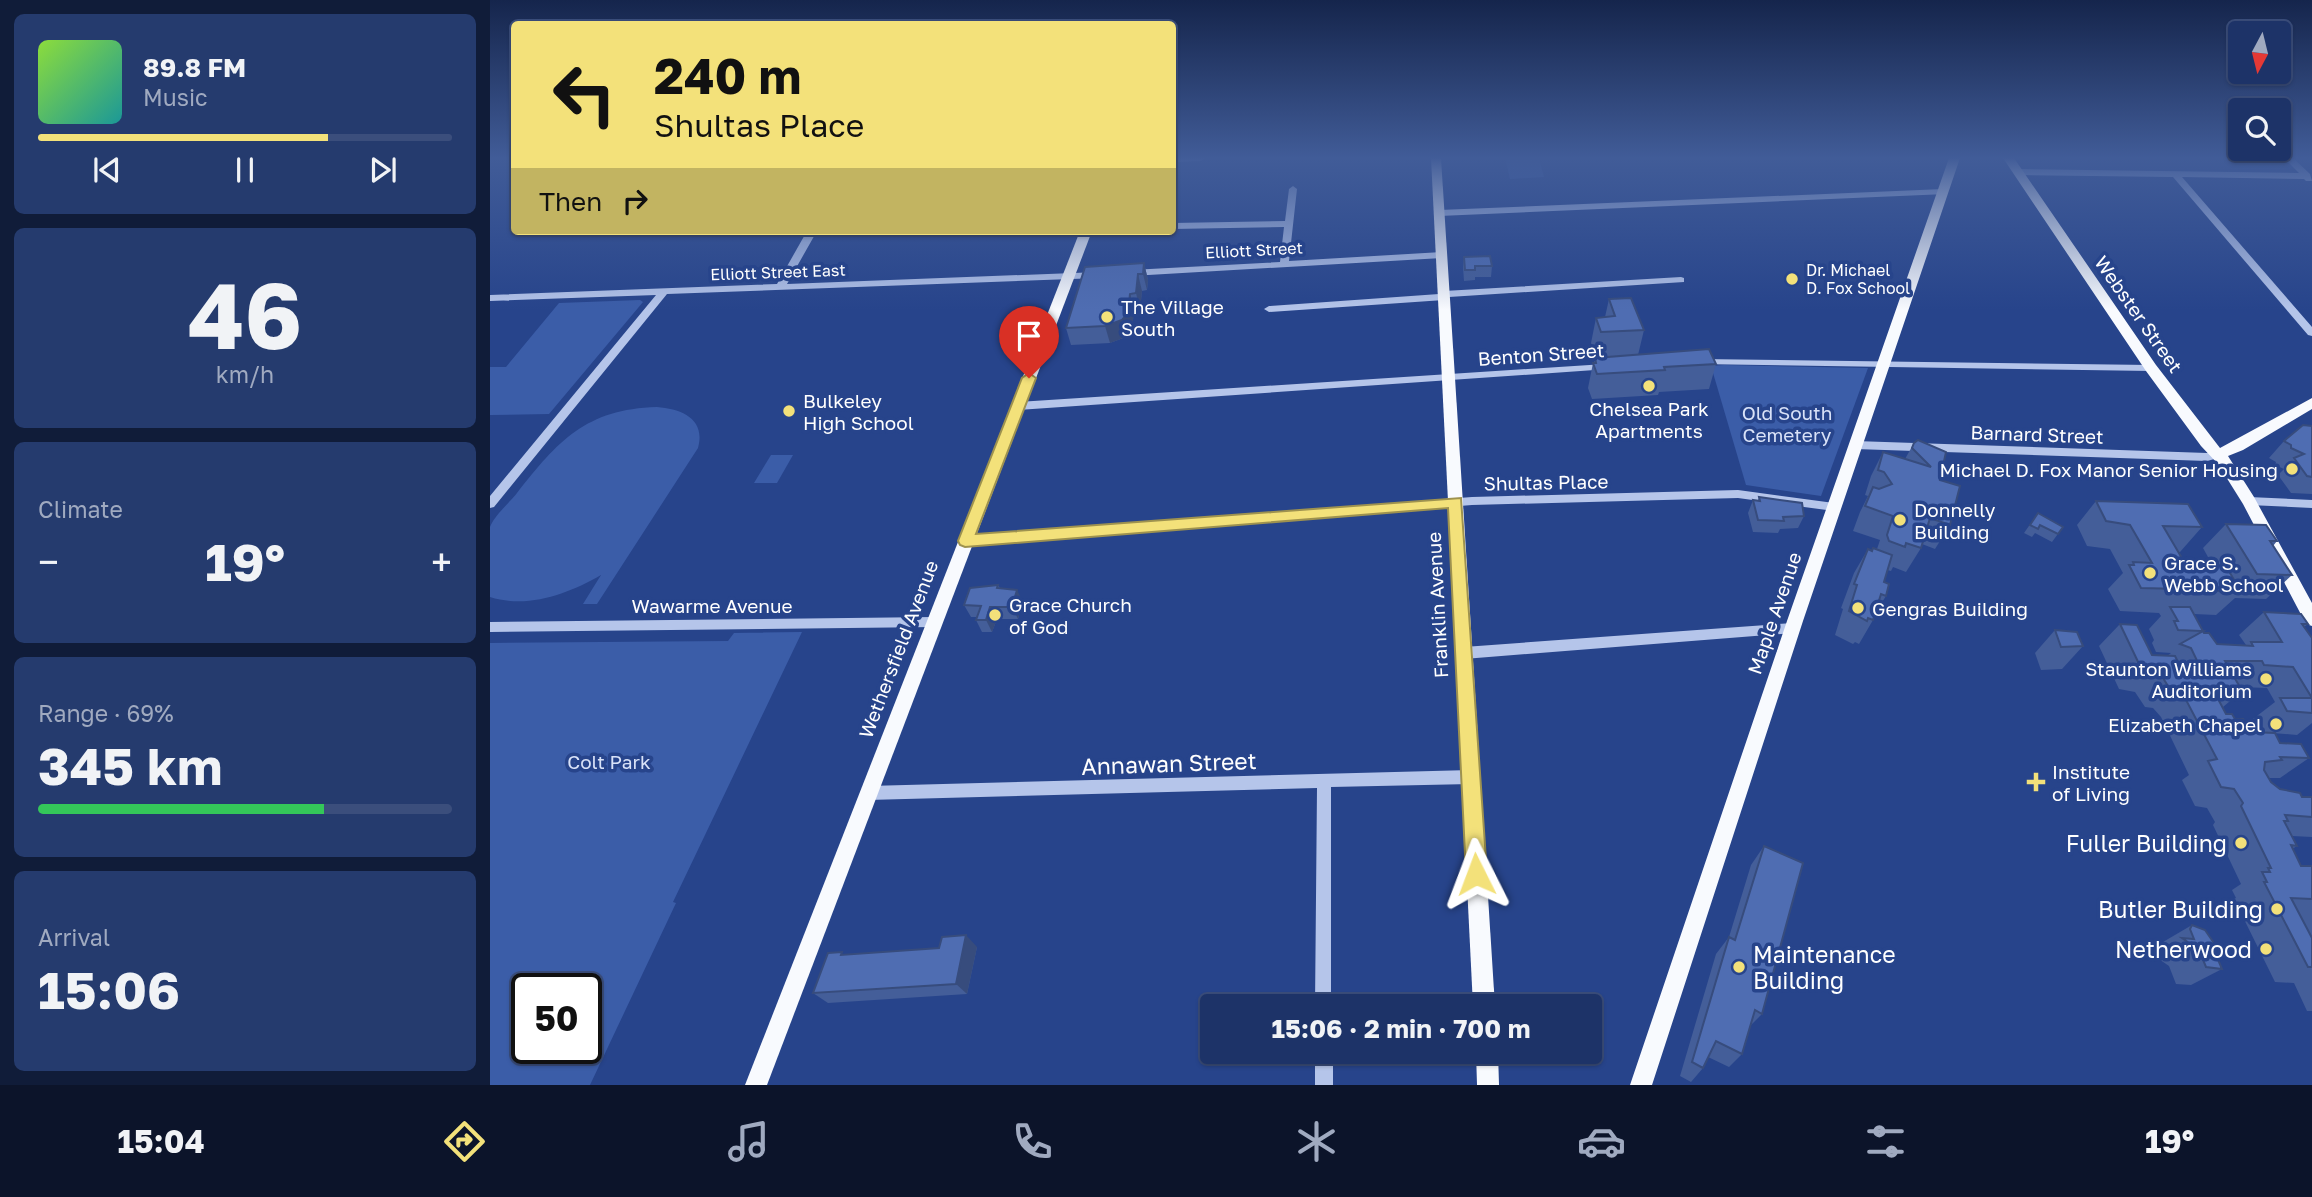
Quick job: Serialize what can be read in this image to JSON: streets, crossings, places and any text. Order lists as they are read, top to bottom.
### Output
{
  "streets": {
    "main road": [
      "Webster Street",
      "Franklin Avenue",
      "Maple Avenue",
      "Wethersfield Avenue"
    ],
    "street": [
      "Elliott Street",
      "Elliott Street East",
      "Benton Street",
      "Barnard Street",
      "Shultas Place",
      "Wawarme Avenue",
      "Annawan Street"
    ]
  },
  "crossings": [
    ["Elliott Street", "Elliott Street East"],
    ["Elliott Street", "Franklin Avenue"],
    ["Elliott Street", "Wethersfield Avenue"],
    ["Elliott Street East", "Wethersfield Avenue"],
    ["Webster Street", "Barnard Street"],
    ["Benton Street", "Franklin Avenue"],
    ["Benton Street", "Wethersfield Avenue"],
    ["Barnard Street", "Maple Avenue"],
    ["Shultas Place", "Franklin Avenue"],
    ["Shultas Place", "Maple Avenue"],
    ["Shultas Place", "Wethersfield Avenue"],
    ["Wawarme Avenue", "Wethersfield Avenue"],
    ["Franklin Avenue", "Annawan Street"],
    ["Wethersfield Avenue", "Annawan Street"]
  ],
  "parks": ["Old South Cemetery", "Colt Park"],
  "places": {
    "other": [
      "Dr. Michael D. Fox School",
      "The Village South",
      "Chelsea Park Apartments",
      "Bulkeley High School",
      "Michael D. Fox Manor Senior Housing",
      "Donnelly Building",
      "Grace S. Webb School",
      "Gengras Building",
      "Grace Church of God",
      "Staunton Williams Auditorium",
      "Elizabeth Chapel",
      "Fuller Building",
      "Butler Building",
      "Netherwood",
      "Maintenance Building"
    ],
    "health": ["Institute of Living"]
  },
  "north": "bottom",
  "page": {
    "turn": ["240 m", "Shultas Place"],
    "song": ["89.8 FM", "Music"],
    "then": "Then",
    "tile": [
      ["46", "km/h"],
      "Climate",
      ["Range · 69%", "345 km"],
      ["Arrival", "15:06"]
    ],
    "heat": ["−", "19°", "+"],
    "limit": "50",
    "trip": "15:06 · 2 min · 700 m",
    "tabs": ["15:04", "19°"]
  }
}
